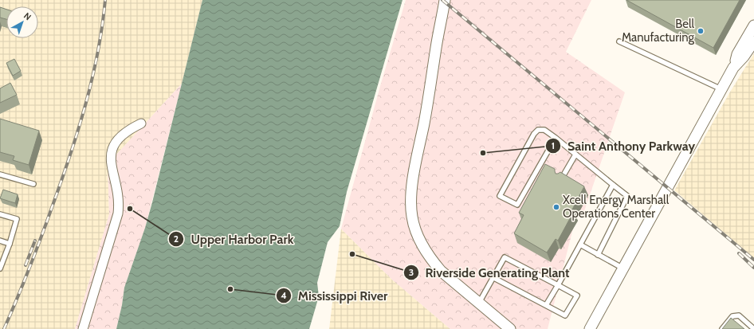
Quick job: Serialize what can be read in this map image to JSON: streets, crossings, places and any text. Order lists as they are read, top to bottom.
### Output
{
  "places": [
    "Bell Manufacturing",
    "Saint Anthony Parkway",
    "Xcell Energy Marshall Operations Center",
    "Upper Harbor Park",
    "Riverside Generating Plant",
    "Mississippi River"
  ],
  "north": "top right"
}
